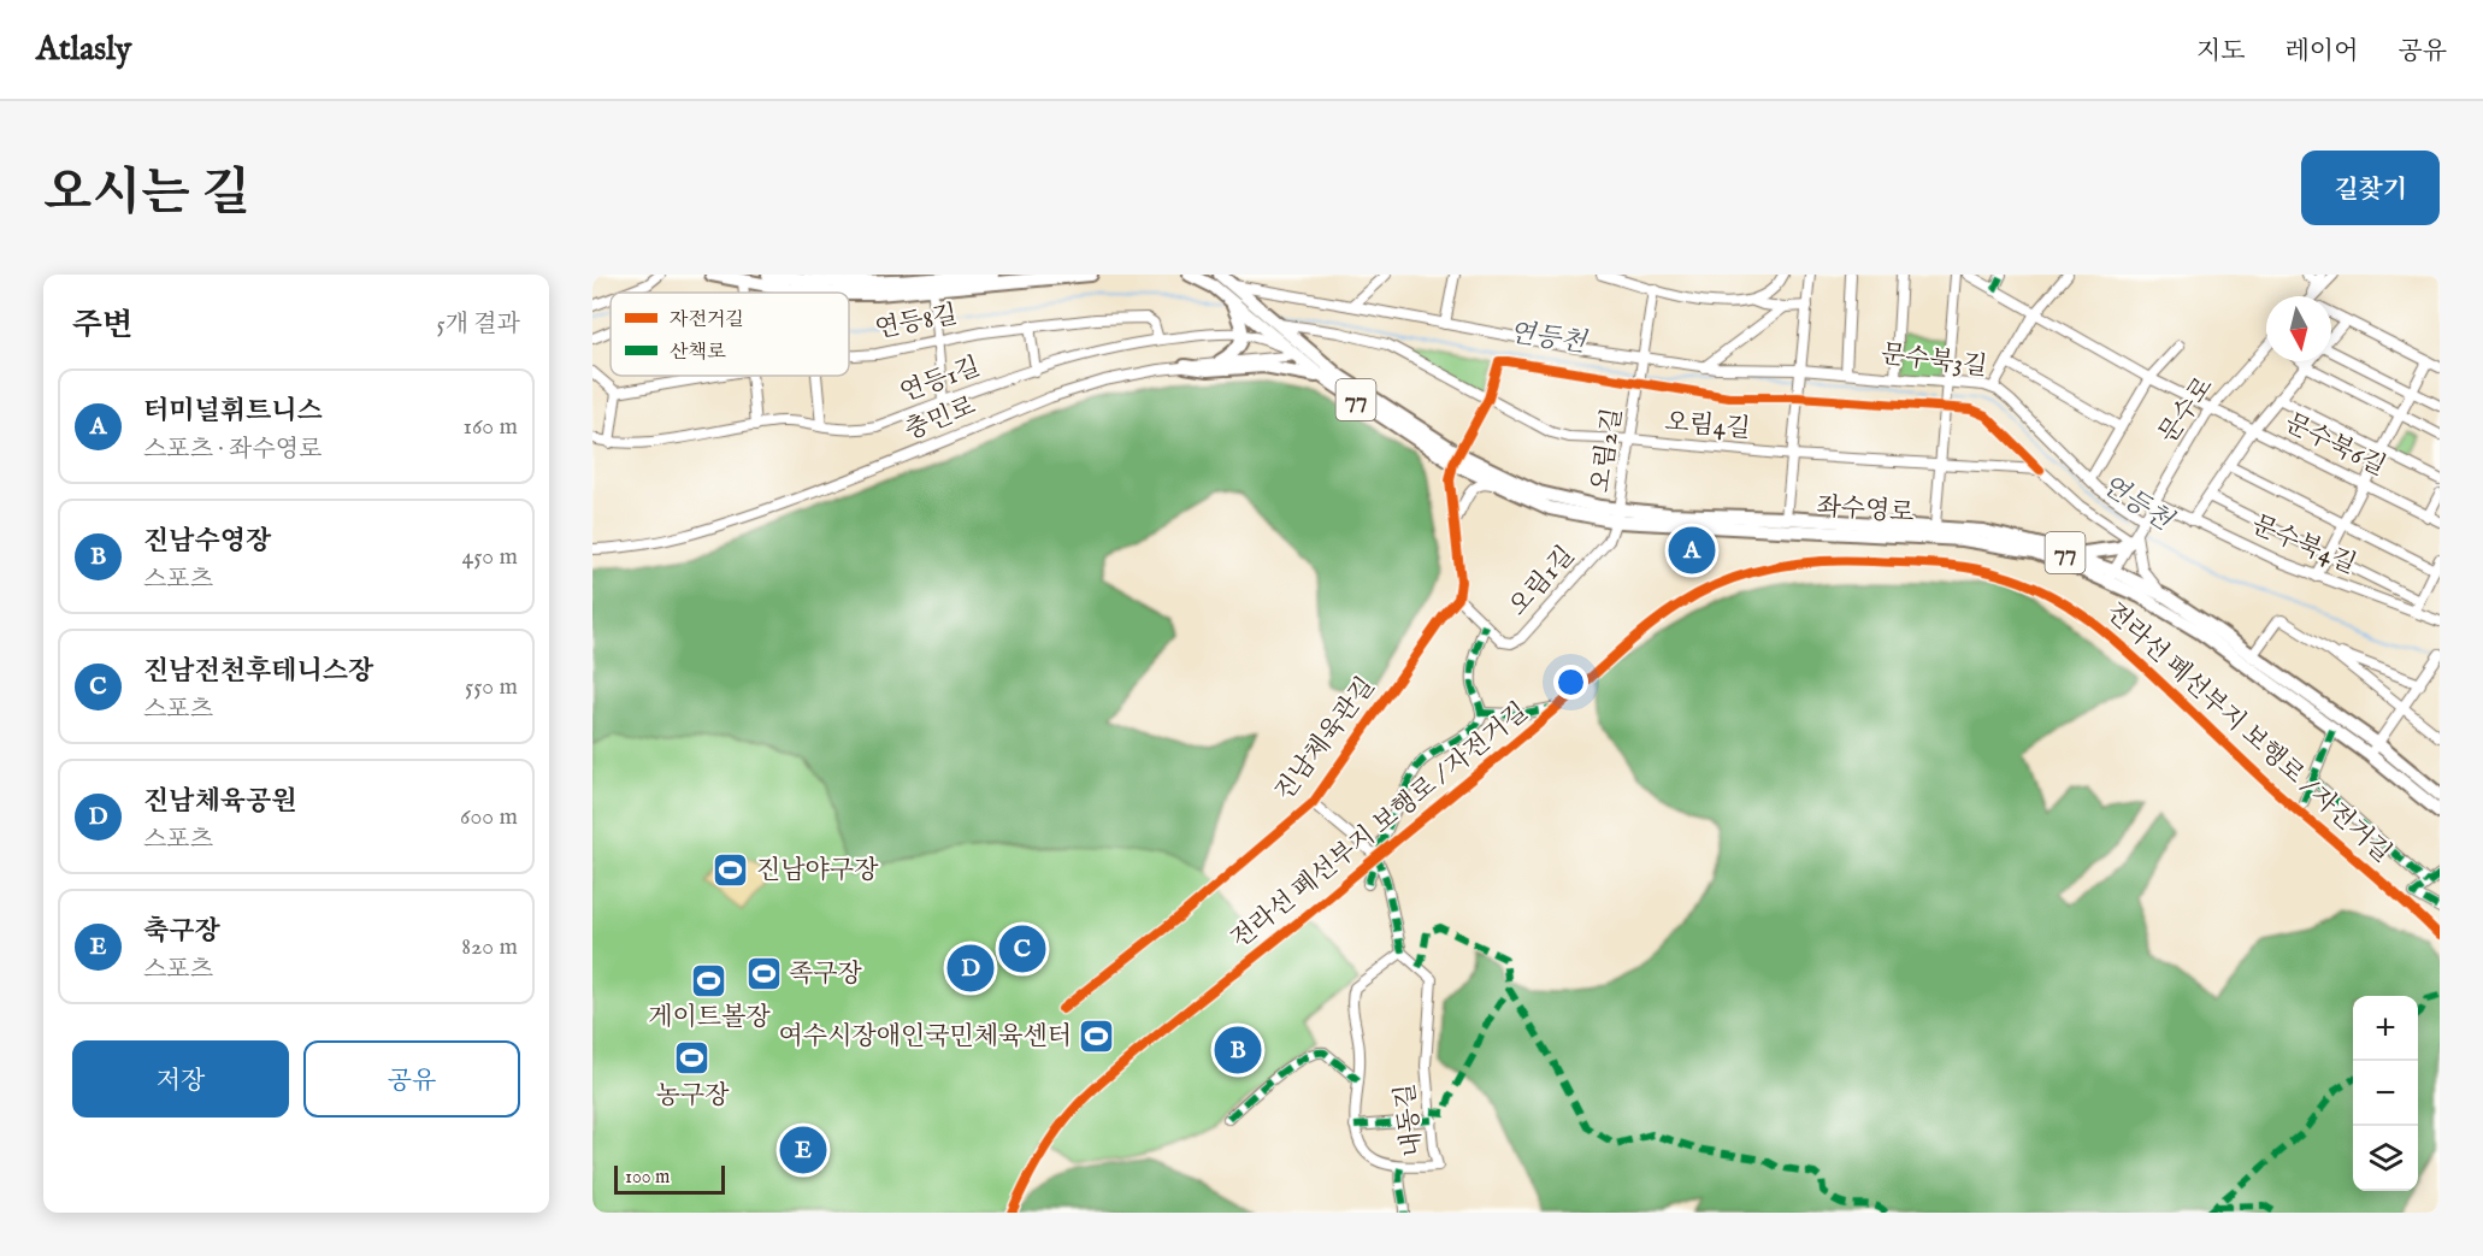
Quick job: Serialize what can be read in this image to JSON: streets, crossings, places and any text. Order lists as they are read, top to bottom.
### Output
{
  "streets": {
    "main road": ["77", "좌수영로"],
    "street": [
      "연등8길",
      "문수북3길",
      "연등1길",
      "문수로",
      "충민로",
      "오림4길",
      "문수북6길",
      "오림2길",
      "문수북4길",
      "오림1길",
      "진남체육관길",
      "내동길"
    ],
    "cycle path": ["전라선 폐선부지 보행로 / 자전거길"]
  },
  "crossings": [
    ["연등8길", "연등1길"],
    ["문수북3길", "77"],
    ["문수북3길", "문수로"],
    ["문수북3길", "오림2길"],
    ["연등1길", "좌수영로"],
    ["77", "오림4길"],
    ["77", "좌수영로"],
    ["문수로", "문수북6길"],
    ["문수로", "문수북4길"],
    ["충민로", "좌수영로"],
    ["오림4길", "오림2길"],
    ["오림4길", "좌수영로"],
    ["오림2길", "좌수영로"],
    ["오림2길", "오림1길"],
    ["좌수영로", "오림1길"],
    ["오림1길", "진남체육관길"]
  ],
  "water": ["연등천"],
  "places": {
    "sports": [
      "진남야구장",
      "족구장",
      "게이트볼장",
      "여수시장애인국민체육센터",
      "농구장"
    ]
  },
  "legend": ["자전거길", "산책로"],
  "scale_bar": "100 m",
  "north": "bottom",
  "page": {
    "header": "Atlasly",
    "nav": ["지도", "레이어", "공유"],
    "title": "오시는 길",
    "buttons": [
      "길찾기",
      ["저장", "공유"]
    ],
    "heading": ["주변", "5개 결과"],
    "list": [
      {
        "mark": "A",
        "name": "터미널휘트니스",
        "note": "스포츠 · 좌수영로",
        "value": "160 m"
      },
      {
        "mark": "B",
        "name": "진남수영장",
        "note": "스포츠",
        "value": "450 m"
      },
      {
        "mark": "C",
        "name": "진남전천후테니스장",
        "note": "스포츠",
        "value": "550 m"
      },
      {
        "mark": "D",
        "name": "진남체육공원",
        "note": "스포츠",
        "value": "600 m"
      },
      {
        "mark": "E",
        "name": "축구장",
        "note": "스포츠",
        "value": "820 m"
      }
    ],
    "pins": [
      "A",
      "C",
      "D",
      "B",
      "E"
    ],
    "map_buttons": ["+", "−"],
    "scale": "100 m"
  }
}
